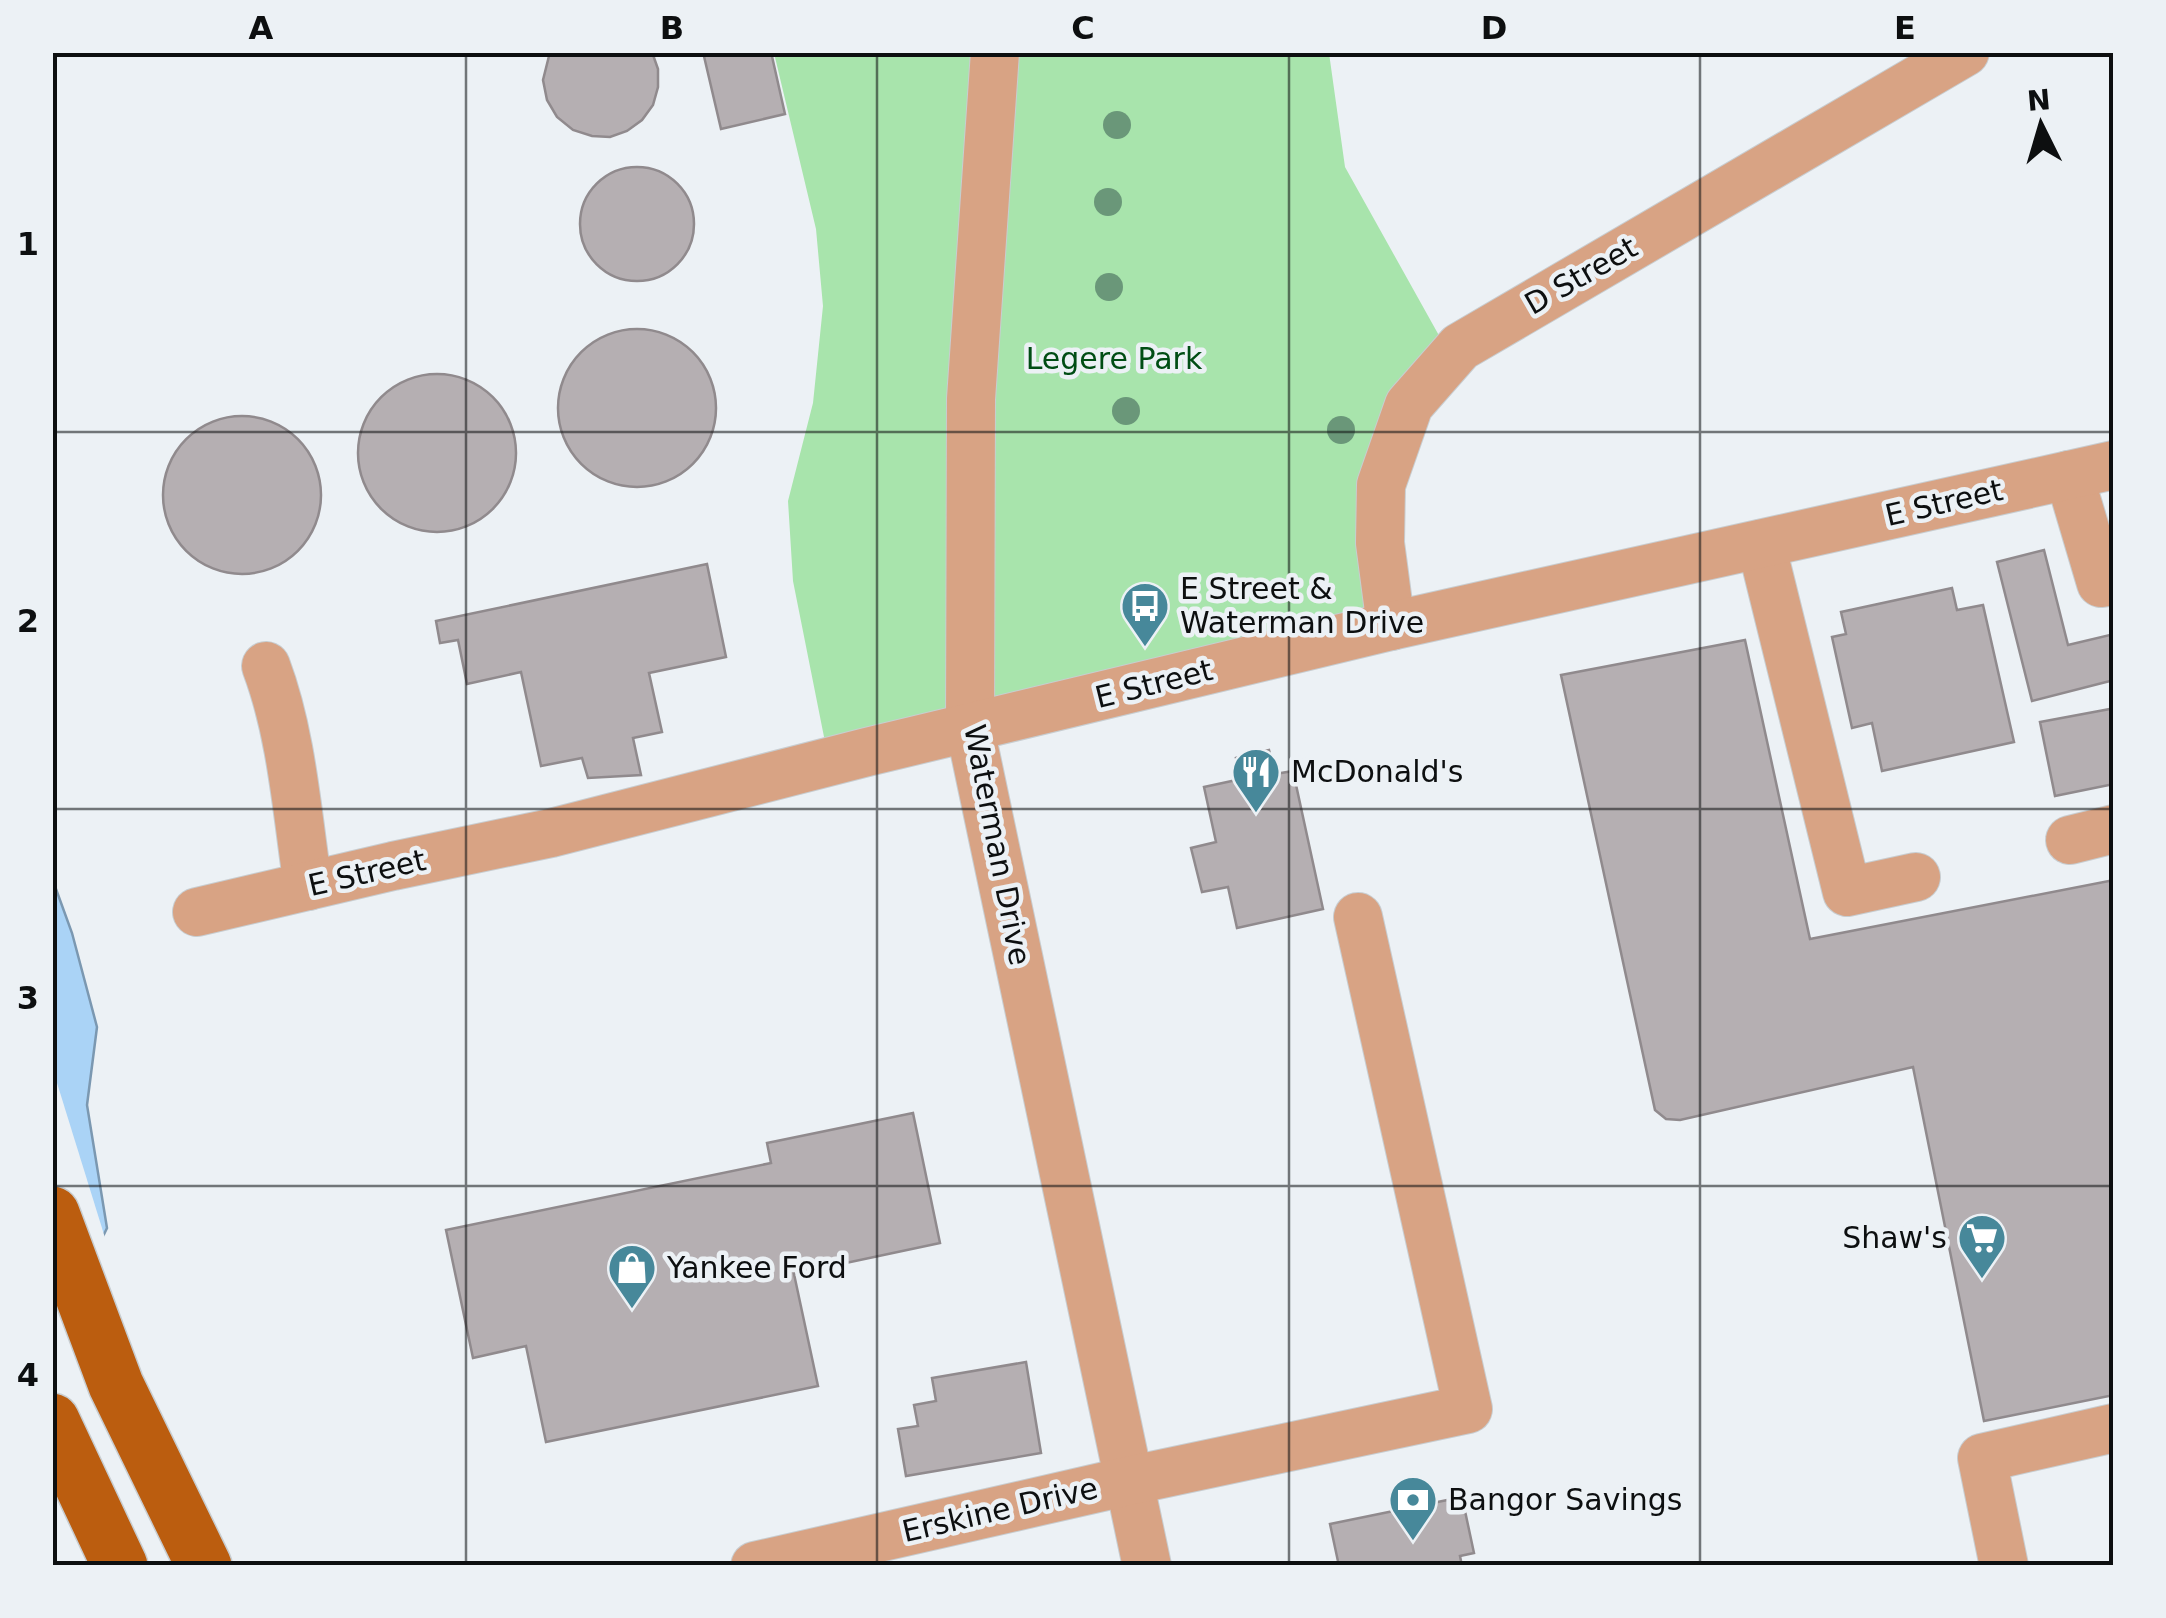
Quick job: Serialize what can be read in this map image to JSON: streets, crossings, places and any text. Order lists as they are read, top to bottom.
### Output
{
  "streets": {
    "street": [
      "D Street",
      "E Street",
      "Waterman Drive",
      "Erskine Drive"
    ]
  },
  "crossings": [
    ["D Street", "E Street"],
    ["E Street", "Waterman Drive"],
    ["Waterman Drive", "Erskine Drive"]
  ],
  "parks": ["Legere Park"],
  "places": {
    "bus stop": ["E Street & Waterman Drive"],
    "restaurant": ["McDonald's"],
    "supermarket": ["Shaw's"],
    "shop": ["Yankee Ford"],
    "bank": ["Bangor Savings"]
  },
  "north": "top",
  "grid": {
    "columns": [
      "A",
      "B",
      "C",
      "D",
      "E"
    ],
    "rows": [
      "1",
      "2",
      "3",
      "4"
    ]
  }
}
